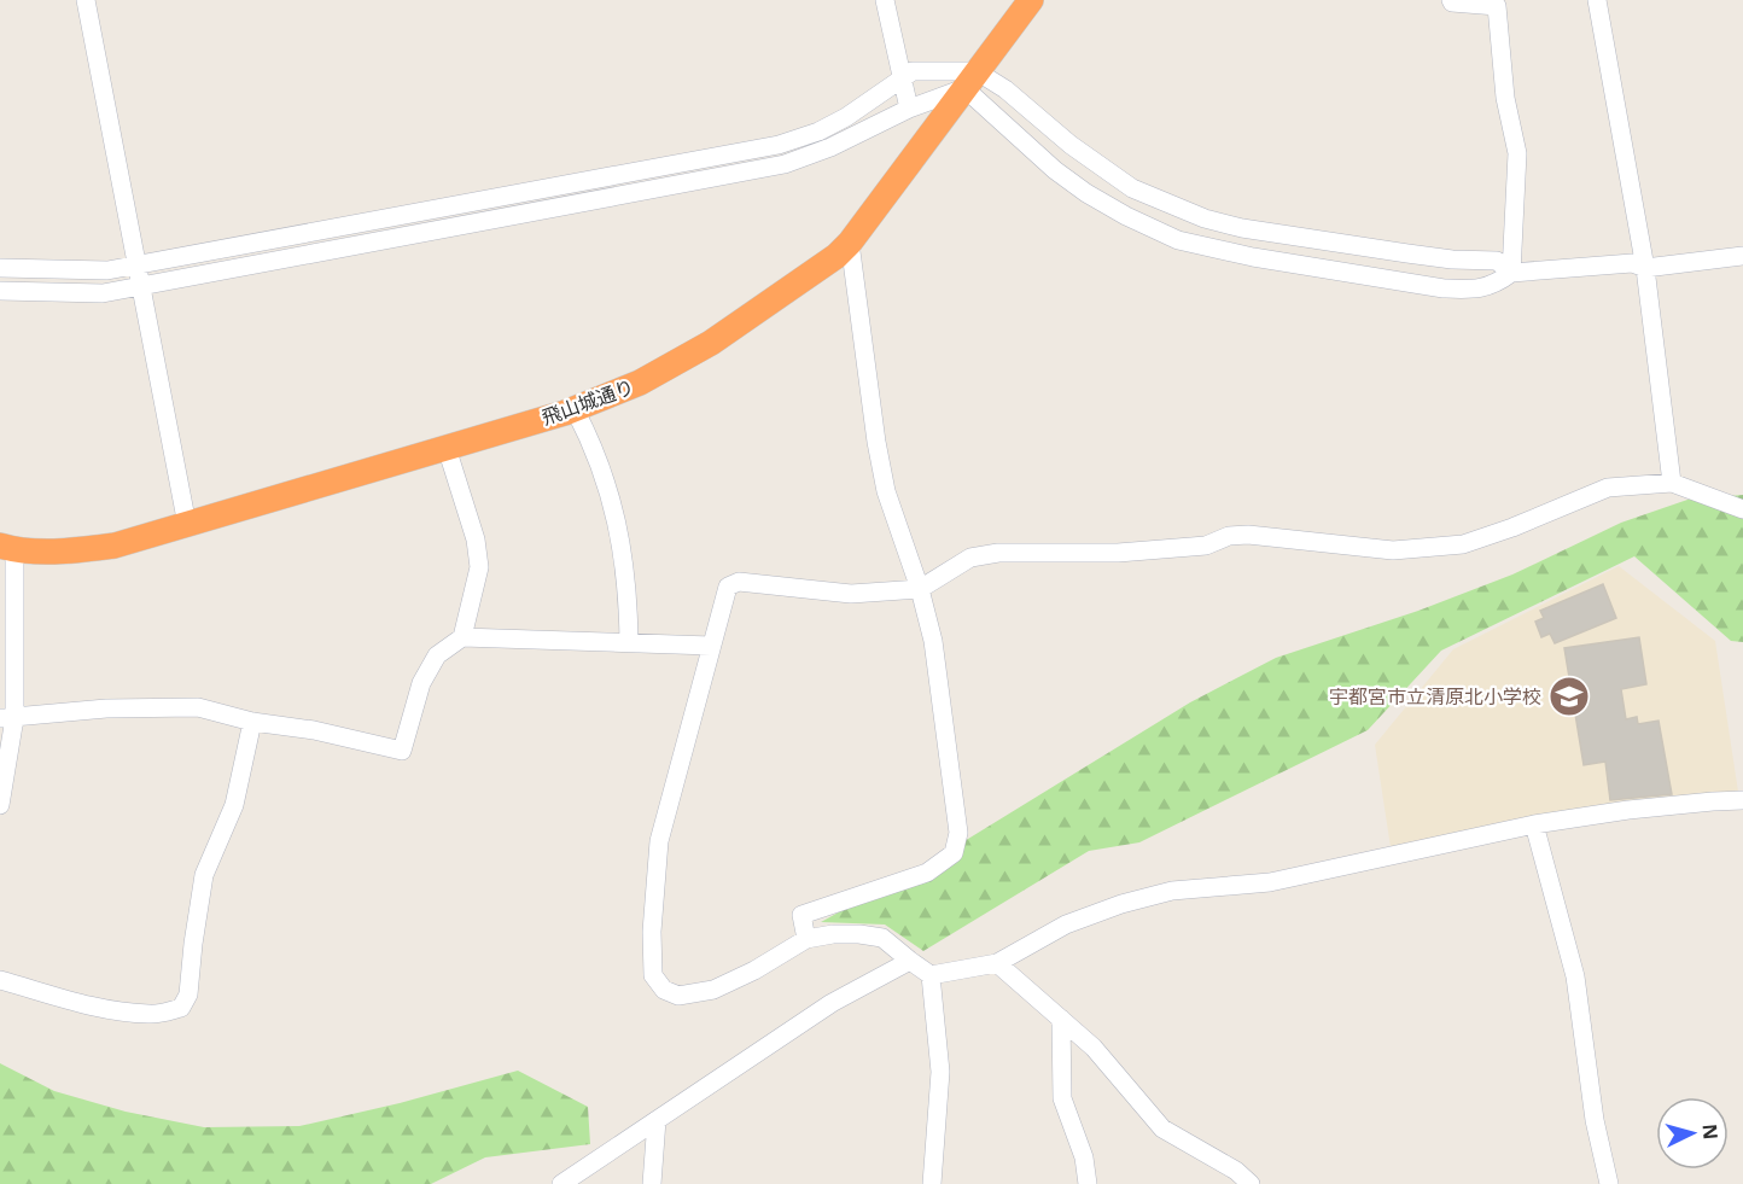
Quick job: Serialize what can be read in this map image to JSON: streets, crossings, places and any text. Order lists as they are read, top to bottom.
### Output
{
  "streets": {
    "highway": ["飛山城通り"]
  },
  "places": {
    "school or university": ["宇都宮市立清原北小学校"]
  },
  "north": "right"
}
